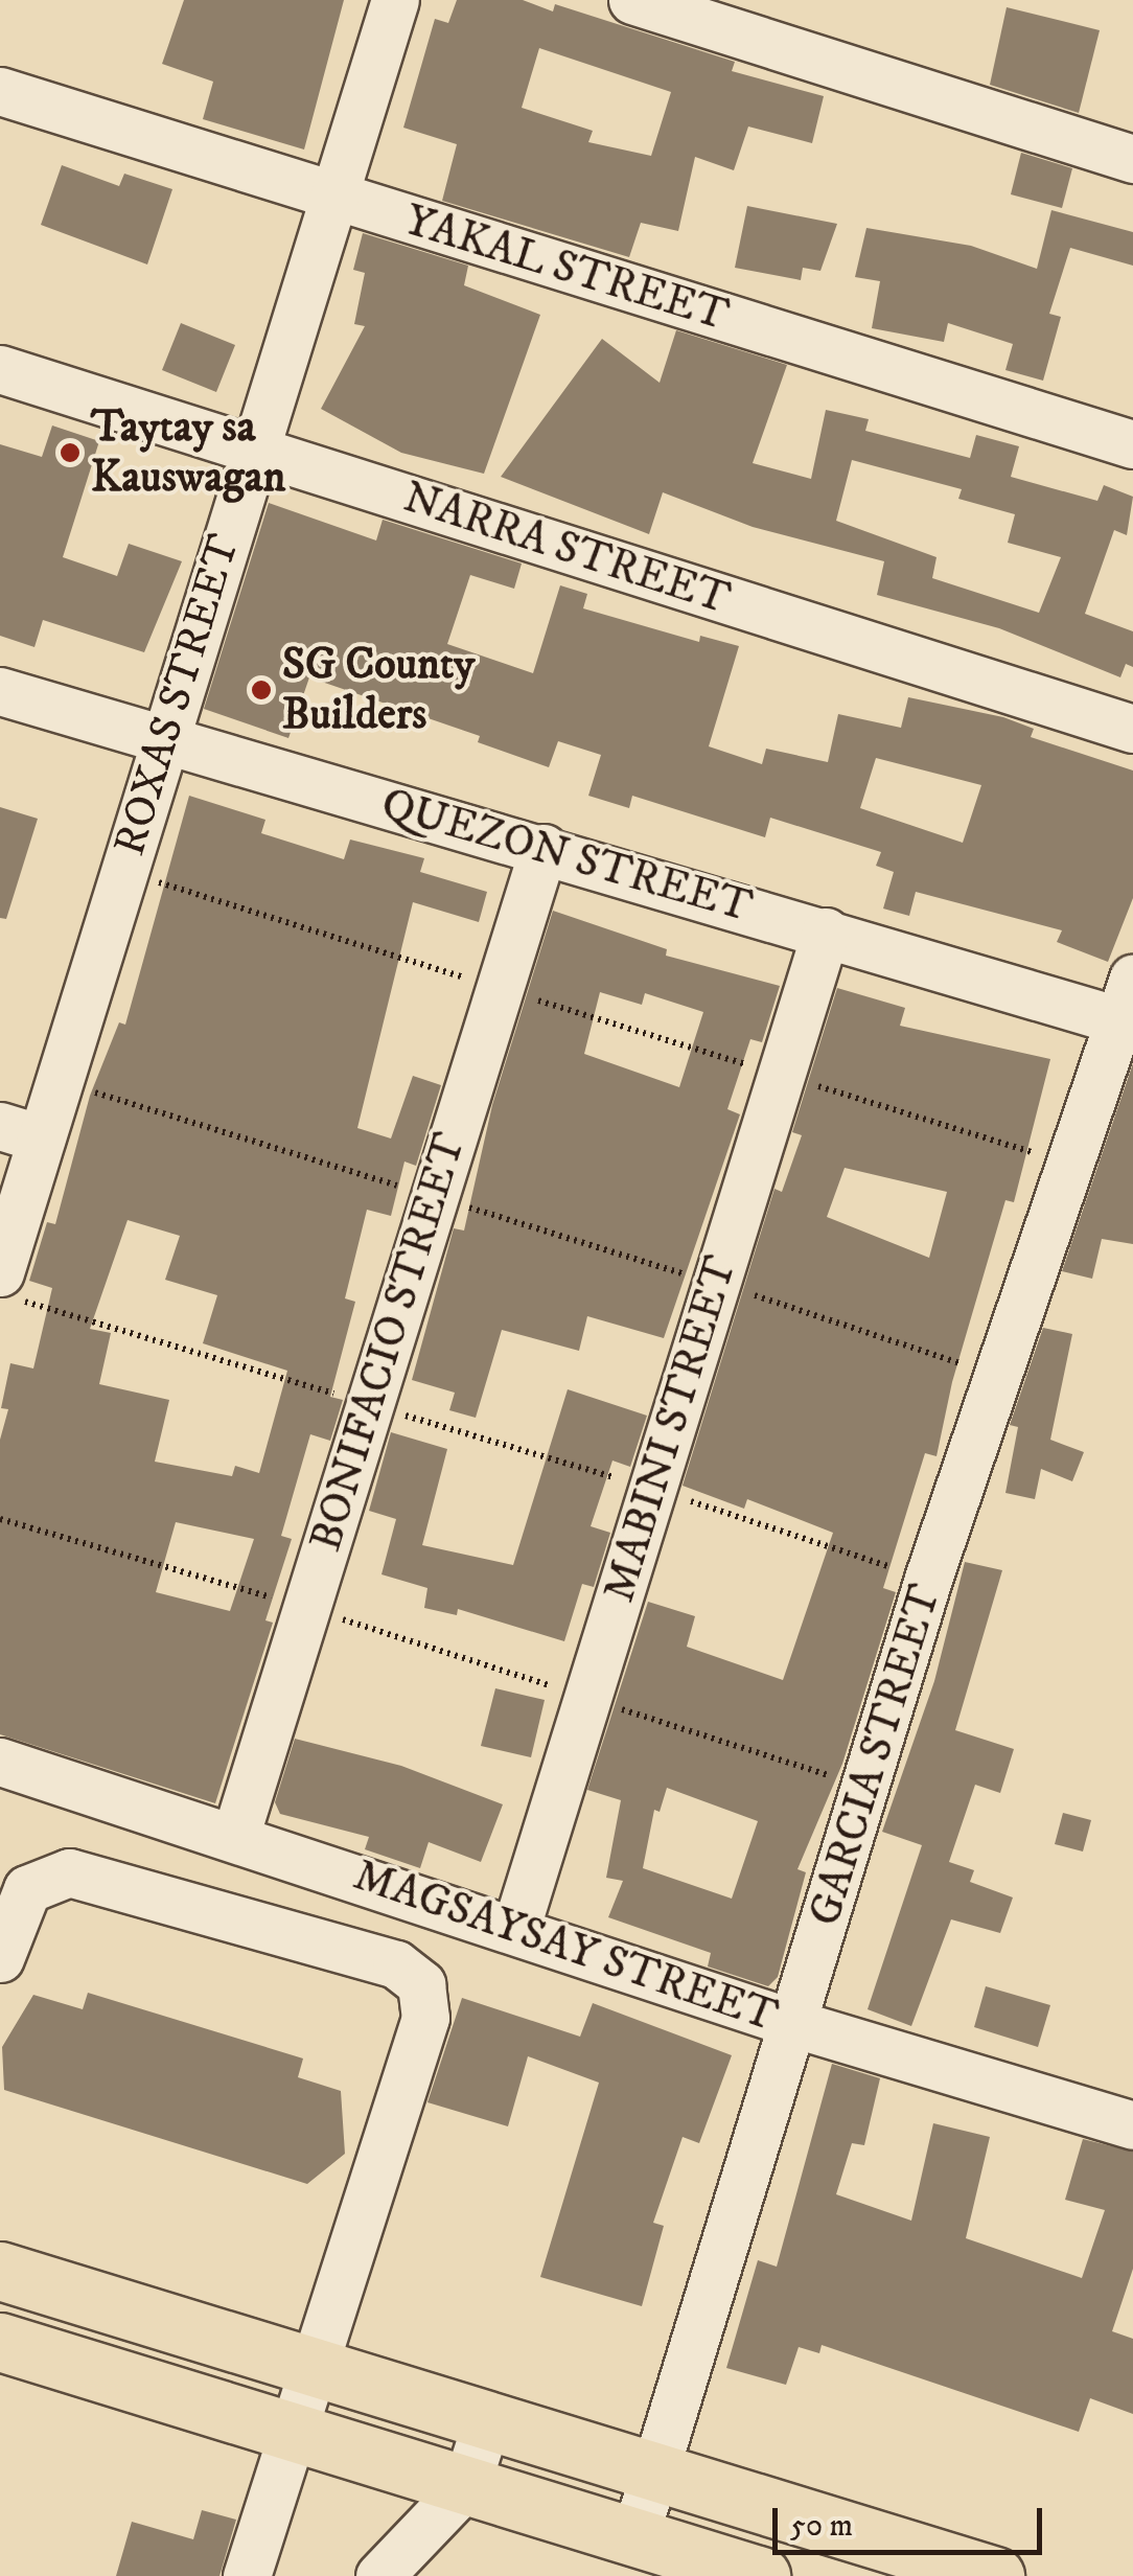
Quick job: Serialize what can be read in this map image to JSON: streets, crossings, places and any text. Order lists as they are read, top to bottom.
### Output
{
  "streets": {
    "street": [
      "YAKAL STREET",
      "NARRA STREET",
      "ROXAS STREET",
      "QUEZON STREET",
      "BONIFACIO STREET",
      "MABINI STREET",
      "GARCIA STREET",
      "MAGSAYSAY STREET"
    ]
  },
  "crossings": [
    ["YAKAL STREET", "ROXAS STREET"],
    ["NARRA STREET", "ROXAS STREET"],
    ["ROXAS STREET", "QUEZON STREET"],
    ["QUEZON STREET", "BONIFACIO STREET"],
    ["QUEZON STREET", "MABINI STREET"],
    ["QUEZON STREET", "GARCIA STREET"],
    ["BONIFACIO STREET", "MAGSAYSAY STREET"],
    ["MABINI STREET", "MAGSAYSAY STREET"],
    ["GARCIA STREET", "MAGSAYSAY STREET"]
  ],
  "places": ["Taytay sa Kauswagan", "SG County Builders"],
  "scale_bar": "50 m"
}
